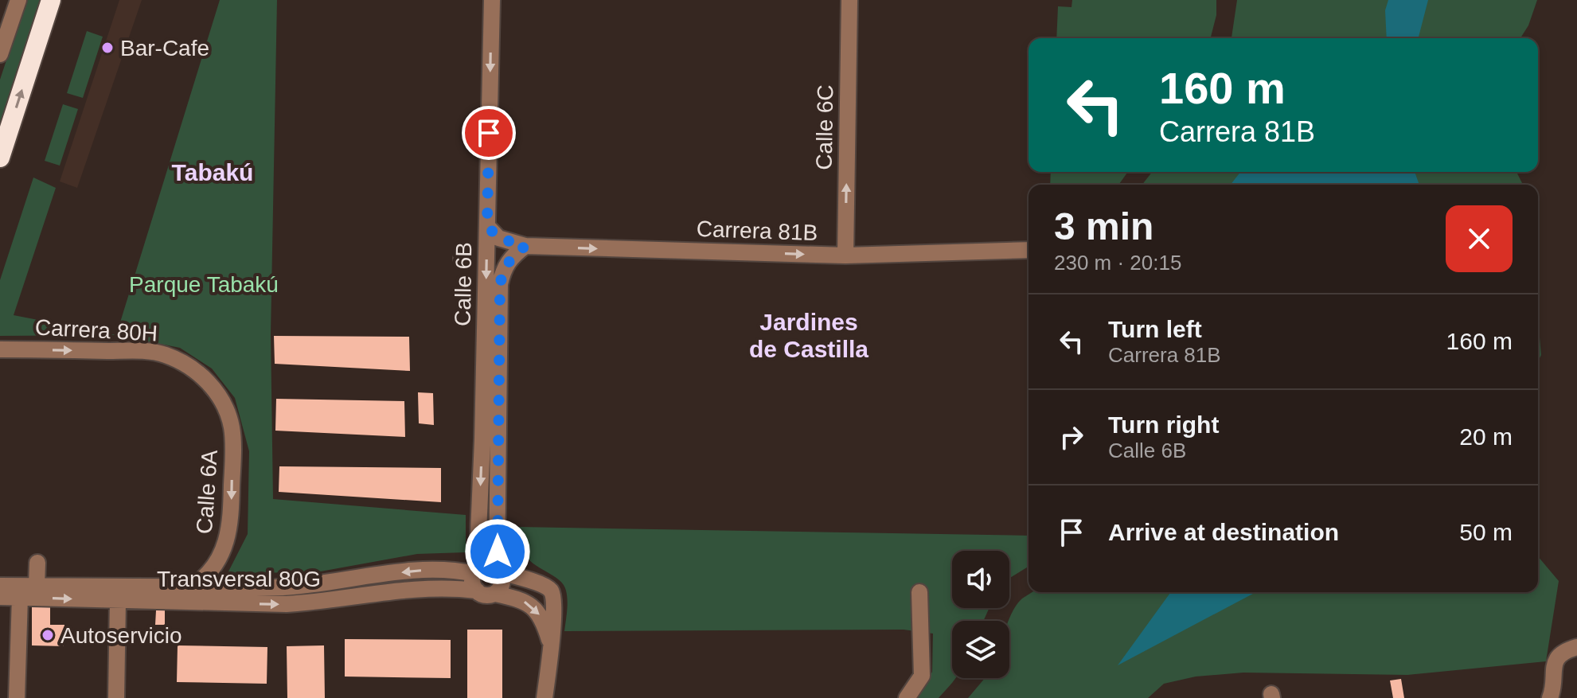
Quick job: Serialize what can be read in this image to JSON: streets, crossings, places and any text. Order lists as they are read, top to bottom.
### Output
{
  "streets": {
    "street": [
      "Calle 6C",
      "Carrera 81B",
      "Calle 6B",
      "Carrera 80H",
      "Calle 6A",
      "Transversal 80G"
    ]
  },
  "crossings": [
    ["Calle 6C", "Carrera 81B"],
    ["Carrera 81B", "Calle 6B"],
    ["Calle 6B", "Transversal 80G"],
    ["Carrera 80H", "Calle 6A"],
    ["Calle 6A", "Transversal 80G"]
  ],
  "one_way": [
    "Calle 6C",
    "Carrera 81B",
    "Carrera 80H",
    "Calle 6A"
  ],
  "districts": ["Tabakú", "Jardines de Castilla"],
  "parks": ["Parque Tabakú"],
  "places": ["Bar-Cafe", "Autoservicio"],
  "page": {
    "turn": ["160 m", "Carrera 81B"],
    "heading": ["3 min", "230 m · 20:15"],
    "list": [
      {
        "name": "Turn left",
        "note": "Carrera 81B",
        "value": "160 m"
      },
      {
        "name": "Turn right",
        "note": "Calle 6B",
        "value": "20 m"
      },
      {
        "name": "Arrive at destination",
        "value": "50 m"
      }
    ]
  }
}
